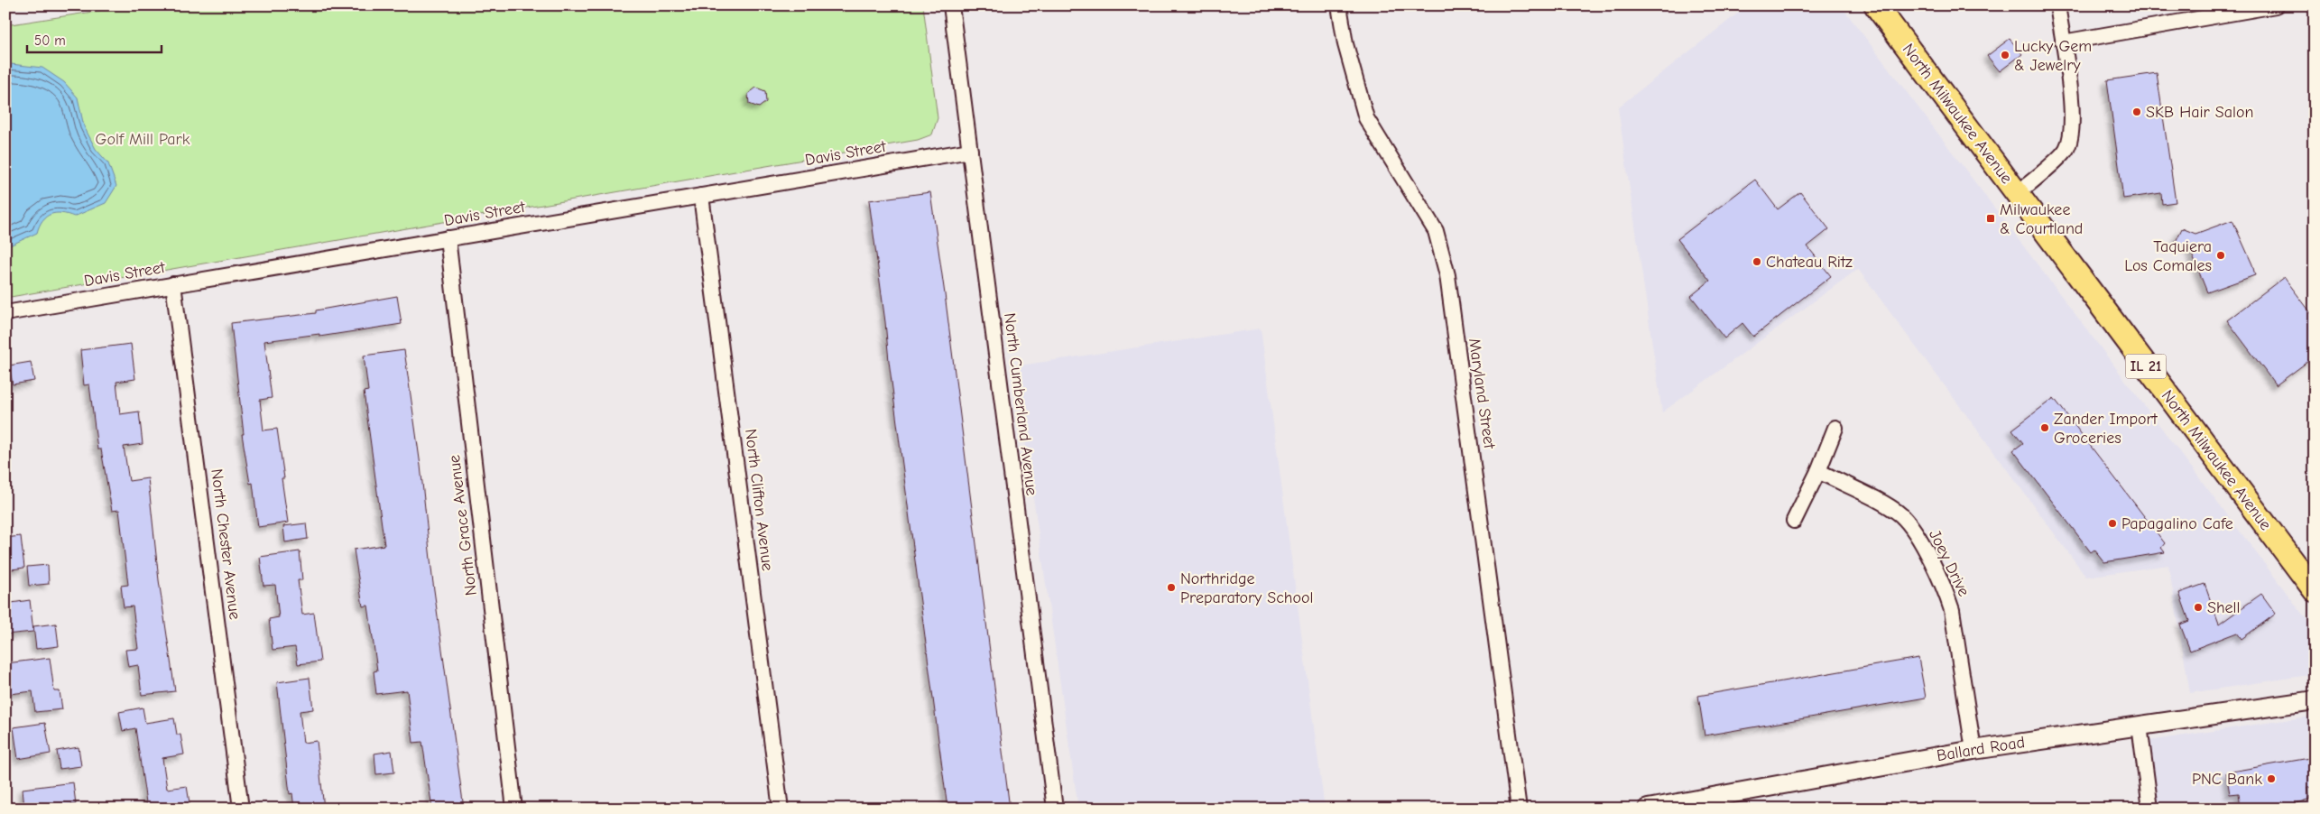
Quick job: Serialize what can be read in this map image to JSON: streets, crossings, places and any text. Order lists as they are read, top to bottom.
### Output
{
  "streets": {
    "main road": ["North Milwaukee Avenue", "IL 21"],
    "street": [
      "Davis Street",
      "Maryland Street",
      "North Cumberland Avenue",
      "North Clifton Avenue",
      "North Grace Avenue",
      "North Chester Avenue",
      "Joey Drive",
      "Ballard Road"
    ]
  },
  "crossings": [
    ["Davis Street", "North Cumberland Avenue"],
    ["Davis Street", "North Clifton Avenue"],
    ["Davis Street", "North Grace Avenue"],
    ["Davis Street", "North Chester Avenue"],
    ["Joey Drive", "Ballard Road"]
  ],
  "parks": ["Golf Mill Park"],
  "places": {
    "other": [
      "Lucky Gem & Jewelry",
      "SKB Hair Salon",
      "Taquiera Los Comales",
      "Chateau Ritz",
      "Zander Import Groceries",
      "Papagalino Cafe",
      "Northridge Preparatory School",
      "Shell",
      "PNC Bank"
    ],
    "transit": ["Milwaukee & Courtland"]
  },
  "scale_bar": "50 m"
}
